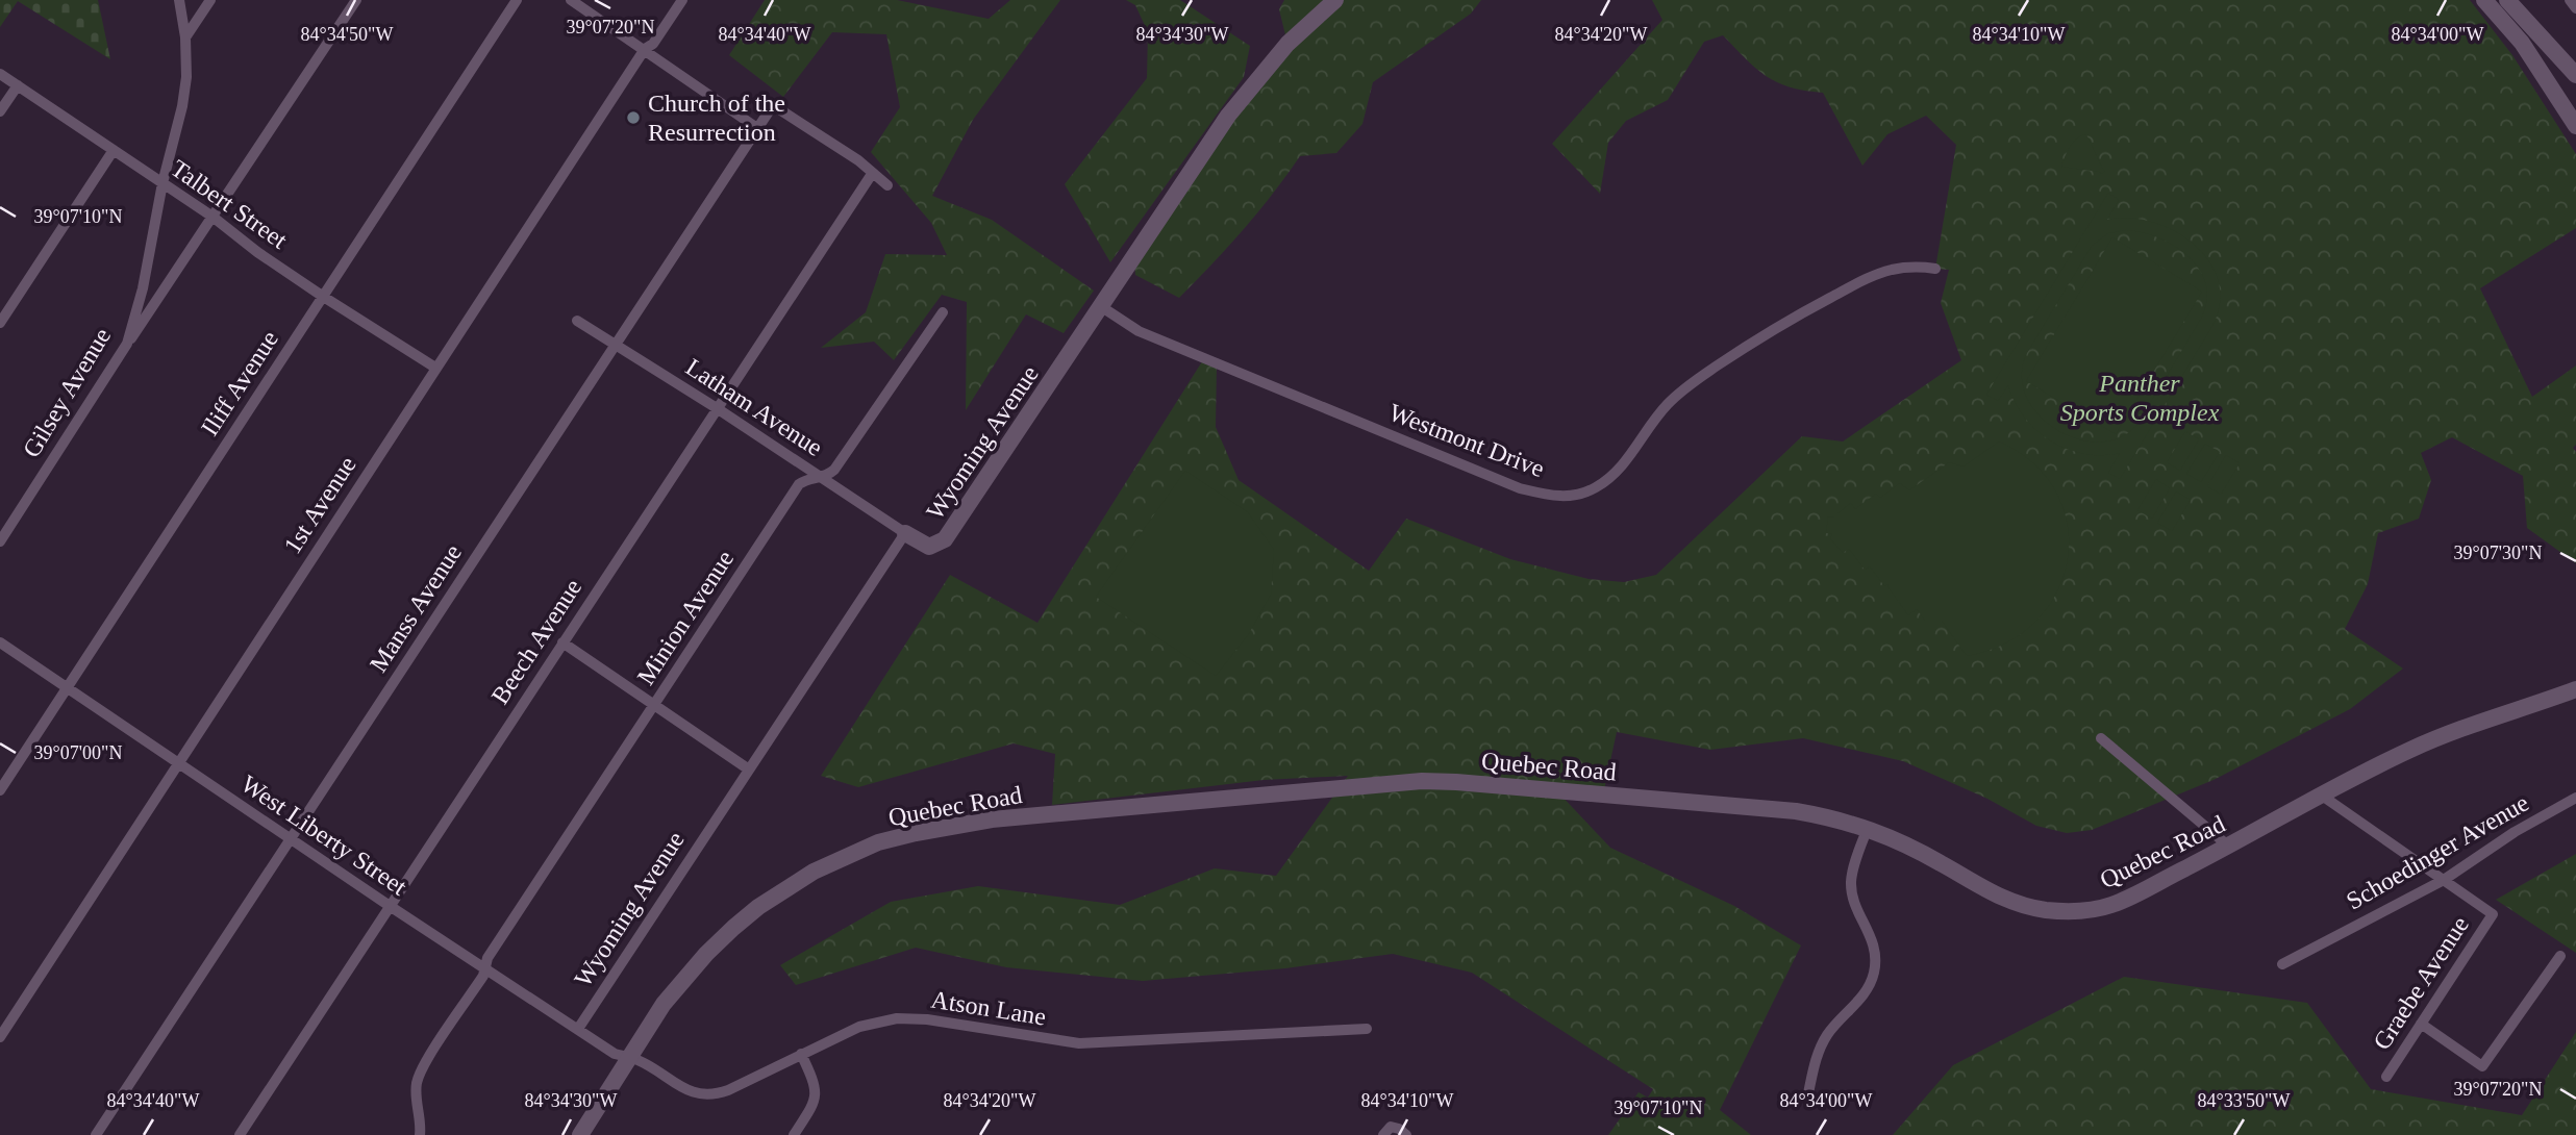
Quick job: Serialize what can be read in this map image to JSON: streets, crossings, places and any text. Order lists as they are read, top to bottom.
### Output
{
  "streets": {
    "street": [
      "Talbert Street",
      "Iliff Avenue",
      "Gilsey Avenue",
      "Latham Avenue",
      "Westmont Drive",
      "Wyoming Avenue",
      "1st Avenue",
      "Manss Avenue",
      "Minion Avenue",
      "Beech Avenue",
      "Quebec Road",
      "West Liberty Street",
      "Schoedinger Avenue",
      "Graebe Avenue",
      "Atson Lane"
    ]
  },
  "crossings": [
    ["Talbert Street", "Iliff Avenue"],
    ["Talbert Street", "Gilsey Avenue"],
    ["Talbert Street", "1st Avenue"],
    ["Iliff Avenue", "West Liberty Street"],
    ["Latham Avenue", "Wyoming Avenue"],
    ["Latham Avenue", "Manss Avenue"],
    ["Latham Avenue", "Minion Avenue"],
    ["Latham Avenue", "Beech Avenue"],
    ["Westmont Drive", "Wyoming Avenue"],
    ["Wyoming Avenue", "West Liberty Street"],
    ["1st Avenue", "West Liberty Street"],
    ["Manss Avenue", "Beech Avenue"],
    ["Manss Avenue", "West Liberty Street"],
    ["Minion Avenue", "West Liberty Street"],
    ["Beech Avenue", "West Liberty Street"],
    ["Quebec Road", "West Liberty Street"],
    ["Quebec Road", "Atson Lane"],
    ["West Liberty Street", "Atson Lane"],
    ["Schoedinger Avenue", "Graebe Avenue"]
  ],
  "parks": ["Panther Sports Complex"],
  "places": ["Church of the Resurrection"],
  "coordinates": [
    "39°07'20\"N",
    "84°34'50\"W",
    "84°34'40\"W",
    "84°34'30\"W",
    "84°34'20\"W",
    "84°34'10\"W",
    "84°34'00\"W",
    "39°07'10\"N",
    "39°07'30\"N",
    "39°07'00\"N",
    "84°33'50\"W"
  ]
}
